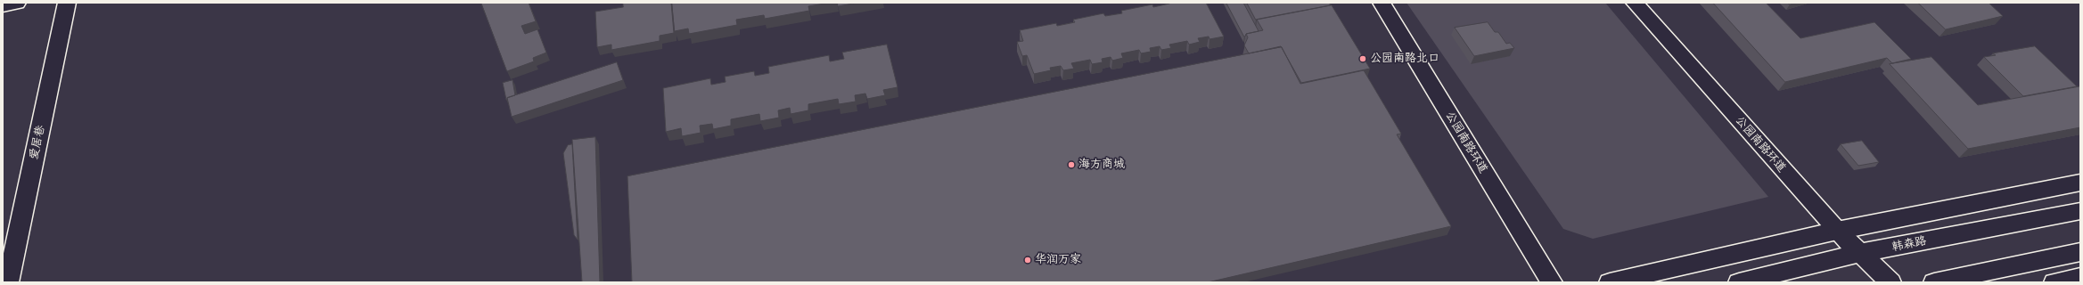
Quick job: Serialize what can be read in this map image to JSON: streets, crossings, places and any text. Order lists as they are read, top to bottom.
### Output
{
  "streets": {
    "main road": ["爱居巷", "公园南路环道", "韩森路"]
  },
  "crossings": [
    ["公园南路环道", "韩森路"]
  ],
  "places": ["公园南路北口", "海方商城", "华润万家"]
}
